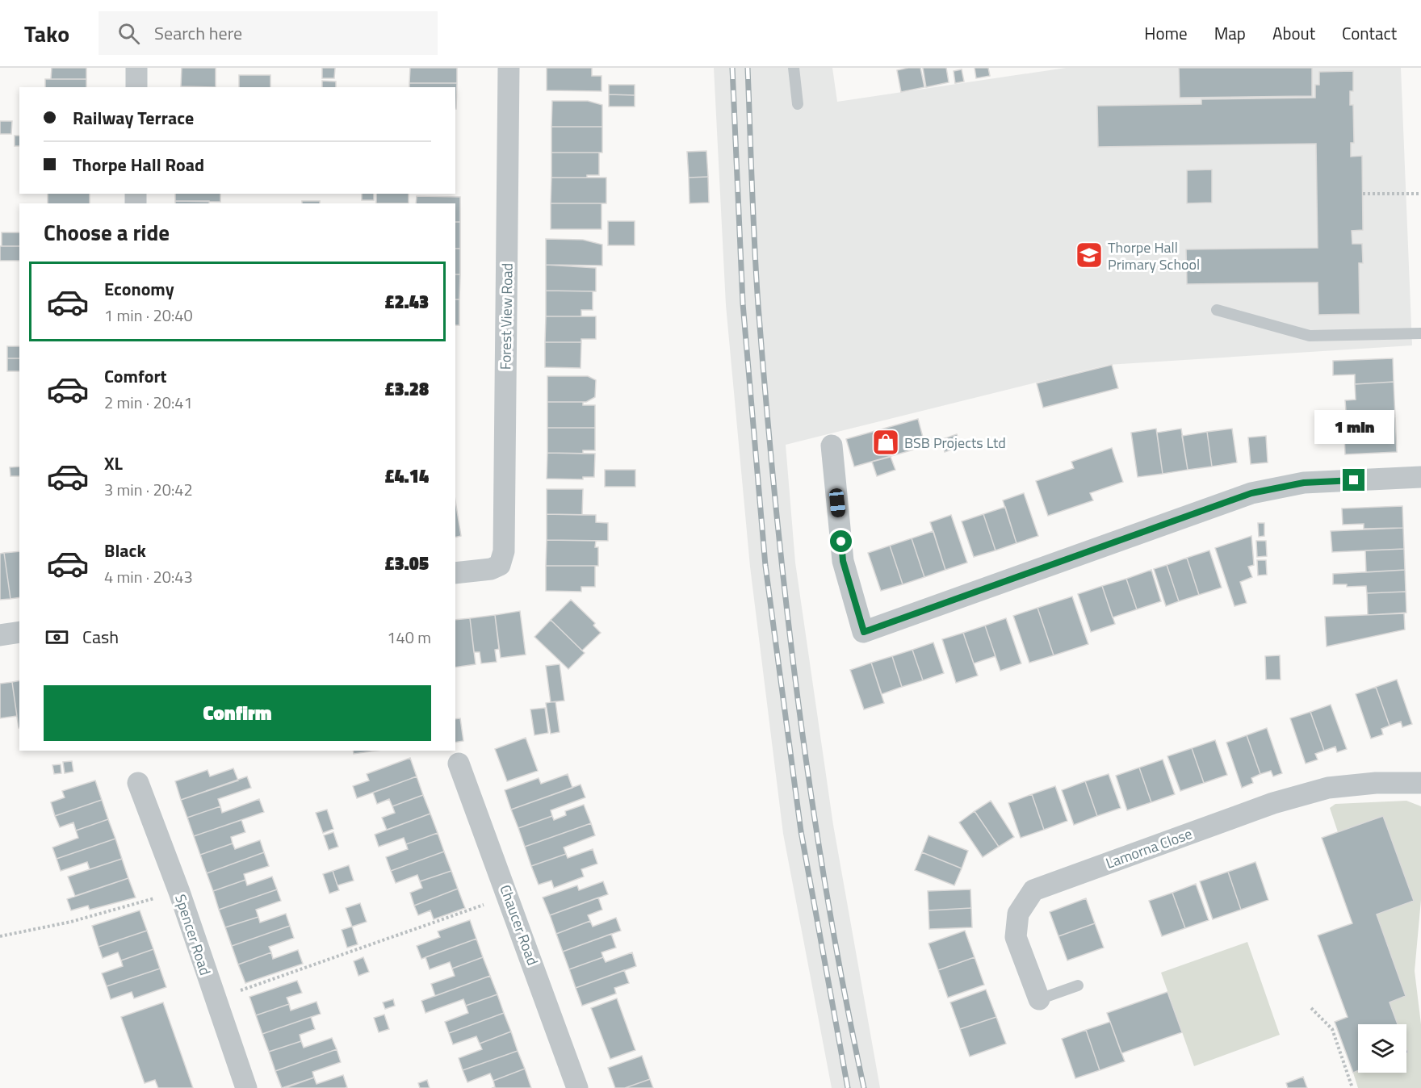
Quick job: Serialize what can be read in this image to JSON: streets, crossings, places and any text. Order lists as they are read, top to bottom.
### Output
{
  "streets": {
    "street": [
      "Forest View Road",
      "Lamorna Close",
      "Chaucer Road",
      "Spencer Road"
    ]
  },
  "places": {
    "school or university": ["Thorpe Hall Primary School"],
    "shop": ["BSB Projects Ltd"]
  },
  "page": {
    "header": "Tako",
    "search": "Search here",
    "nav": [
      "Home",
      "Map",
      "About",
      "Contact"
    ],
    "banner": ["Railway Terrace", "Thorpe Hall Road"],
    "heading": "Choose a ride",
    "list": [
      {
        "name": "Economy",
        "note": "1 min · 20:40",
        "value": "£2.43"
      },
      {
        "name": "Comfort",
        "note": "2 min · 20:41",
        "value": "£3.28"
      },
      {
        "name": "XL",
        "note": "3 min · 20:42",
        "value": "£4.14"
      },
      {
        "name": "Black",
        "note": "4 min · 20:43",
        "value": "£3.05"
      }
    ],
    "bubble": "1 min",
    "pay": ["Cash", "140 m"],
    "buttons": "Confirm"
  }
}
